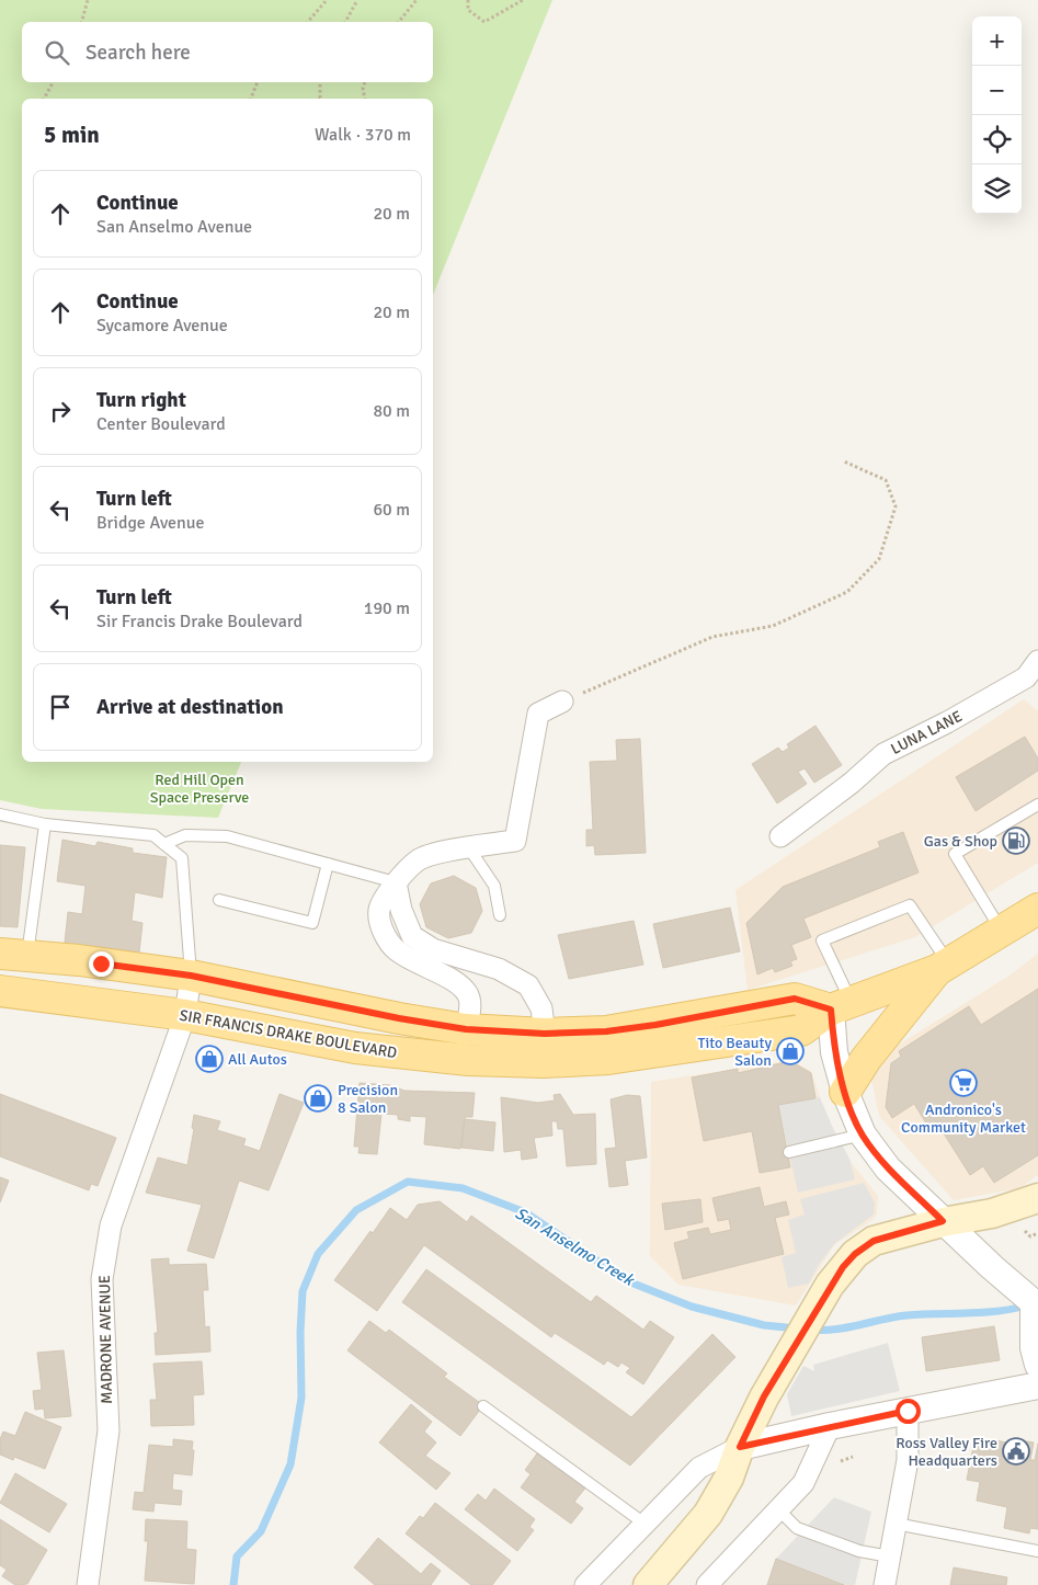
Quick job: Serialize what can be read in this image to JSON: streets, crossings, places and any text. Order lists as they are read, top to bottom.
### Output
{
  "streets": {
    "main road": ["SIR FRANCIS DRAKE BOULEVARD"],
    "street": ["LUNA LANE", "MADRONE AVENUE"]
  },
  "crossings": [
    ["SIR FRANCIS DRAKE BOULEVARD", "MADRONE AVENUE"]
  ],
  "water": ["San Anselmo Creek"],
  "parks": ["Red Hill Open Space Preserve"],
  "places": {
    "fuel station": ["Gas & Shop"],
    "shop": ["Tito Beauty Salon", "All Autos", "Precision 8 Salon"],
    "supermarket": ["Andronico's Community Market"],
    "public building": ["Ross Valley Fire Headquarters"]
  },
  "page": {
    "map_buttons": ["+", "−"],
    "search": "Search here",
    "heading": ["5 min", "Walk · 370 m"],
    "list": [
      ["Continue", "San Anselmo Avenue", "20 m"],
      ["Continue", "Sycamore Avenue", "20 m"],
      ["Turn right", "Center Boulevard", "80 m"],
      ["Turn left", "Bridge Avenue", "60 m"],
      ["Turn left", "Sir Francis Drake Boulevard", "190 m"],
      "Arrive at destination"
    ]
  }
}
